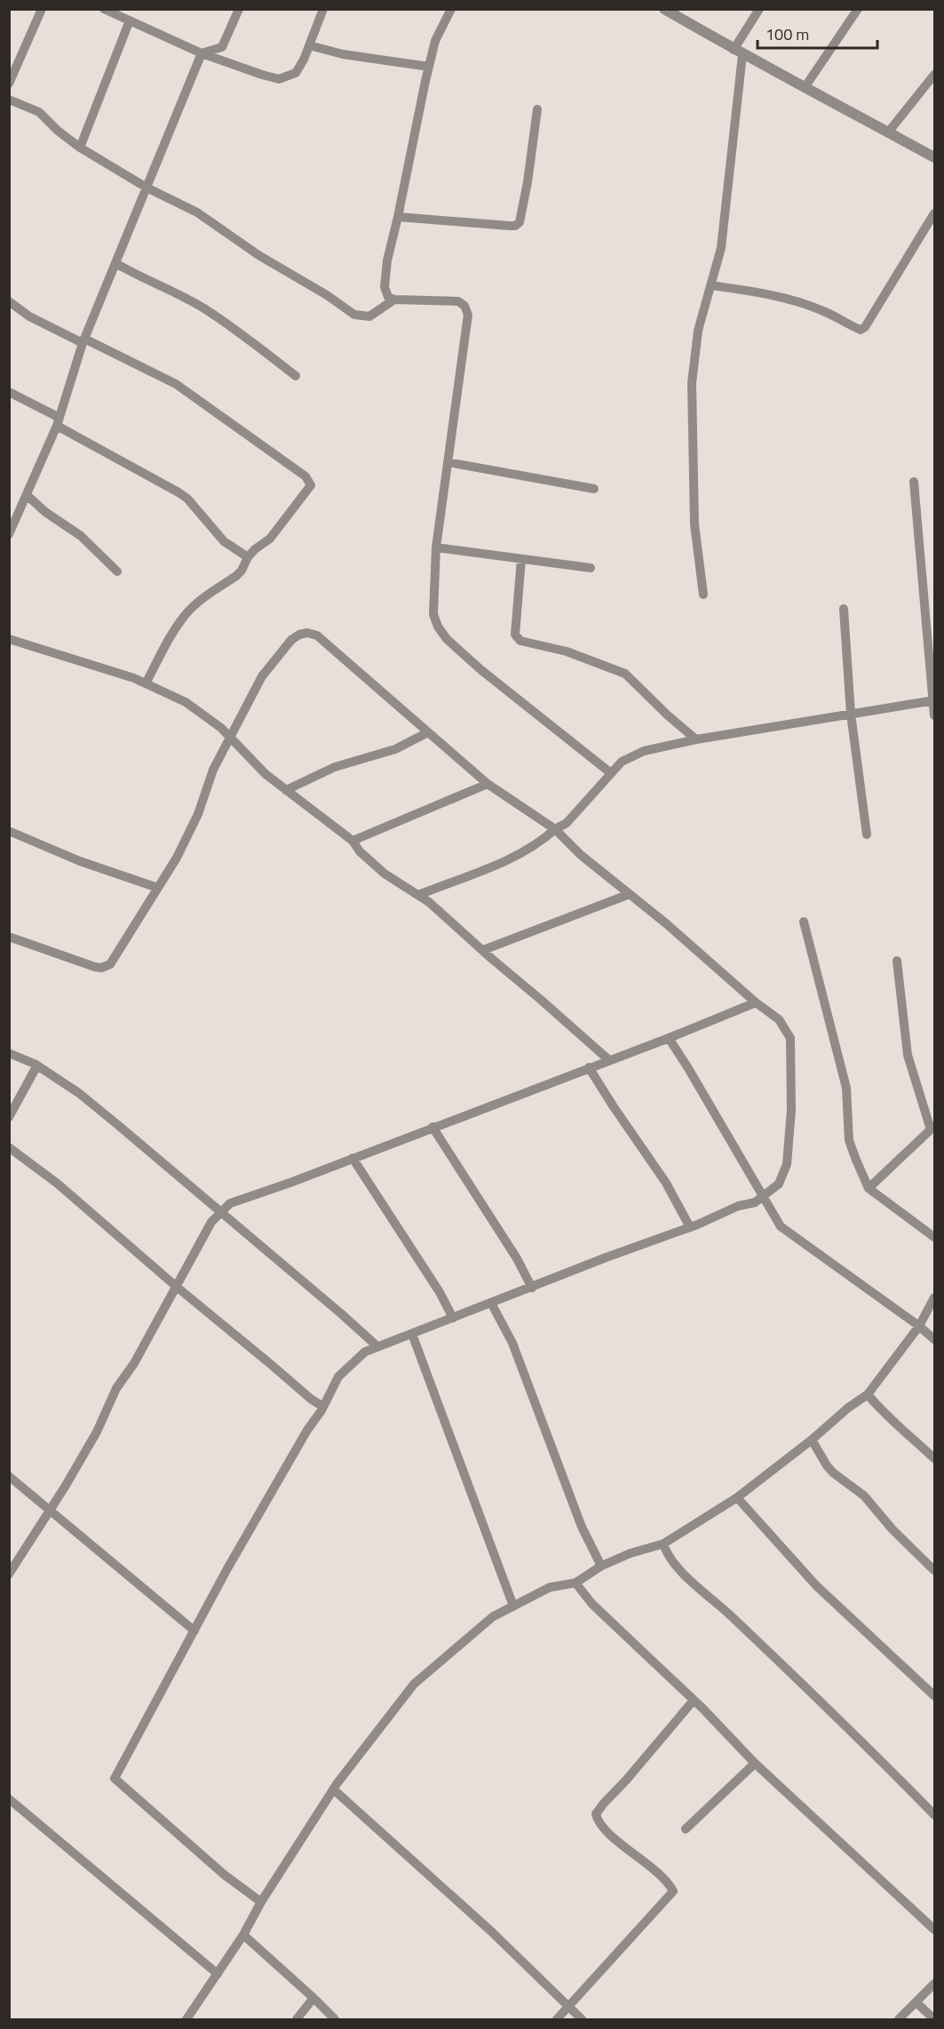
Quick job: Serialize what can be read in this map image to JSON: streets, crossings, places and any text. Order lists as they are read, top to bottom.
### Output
{
  "scale_bar": "100 m"
}
